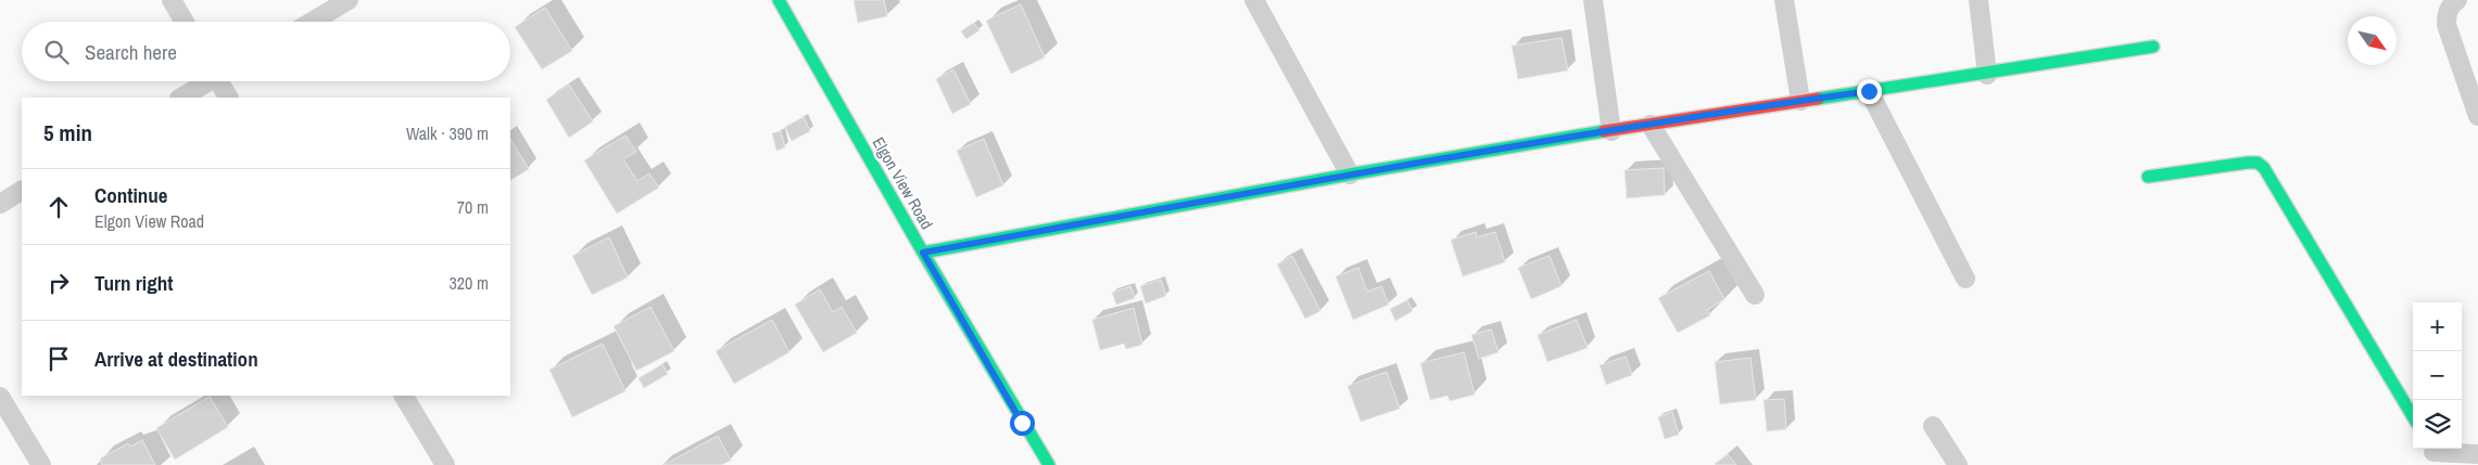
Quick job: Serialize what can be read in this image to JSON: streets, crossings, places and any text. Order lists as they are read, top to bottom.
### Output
{
  "streets": {
    "street": ["Elgon View Road"]
  },
  "north": "bottom right",
  "page": {
    "search": "Search here",
    "heading": ["5 min", "Walk · 390 m"],
    "list": [
      ["Continue", "Elgon View Road", "70 m"],
      ["Turn right", "320 m"],
      "Arrive at destination"
    ],
    "map_buttons": ["+", "−"]
  }
}
